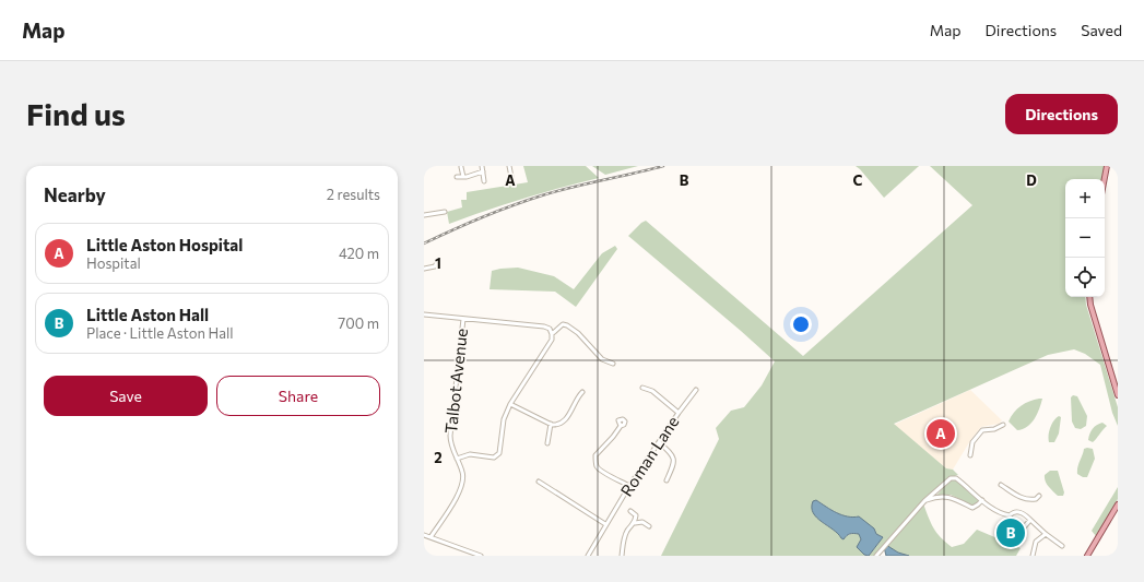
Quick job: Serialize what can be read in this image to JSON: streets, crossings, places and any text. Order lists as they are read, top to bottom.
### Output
{
  "streets": {
    "street": ["Talbot Avenue", "Roman Lane"]
  },
  "page": {
    "header": "Map",
    "nav": ["Map", "Directions", "Saved"],
    "buttons": [
      "Directions",
      ["Save", "Share"]
    ],
    "title": "Find us",
    "heading": ["Nearby", "2 results"],
    "map_buttons": ["+", "−"],
    "list": [
      {
        "mark": "A",
        "name": "Little Aston Hospital",
        "note": "Hospital",
        "value": "420 m"
      },
      {
        "mark": "B",
        "name": "Little Aston Hall",
        "note": "Place · Little Aston Hall",
        "value": "700 m"
      }
    ],
    "pins": ["A", "B"]
  },
  "grid": {
    "columns": [
      "A",
      "B",
      "C",
      "D"
    ],
    "rows": ["1", "2"]
  }
}
